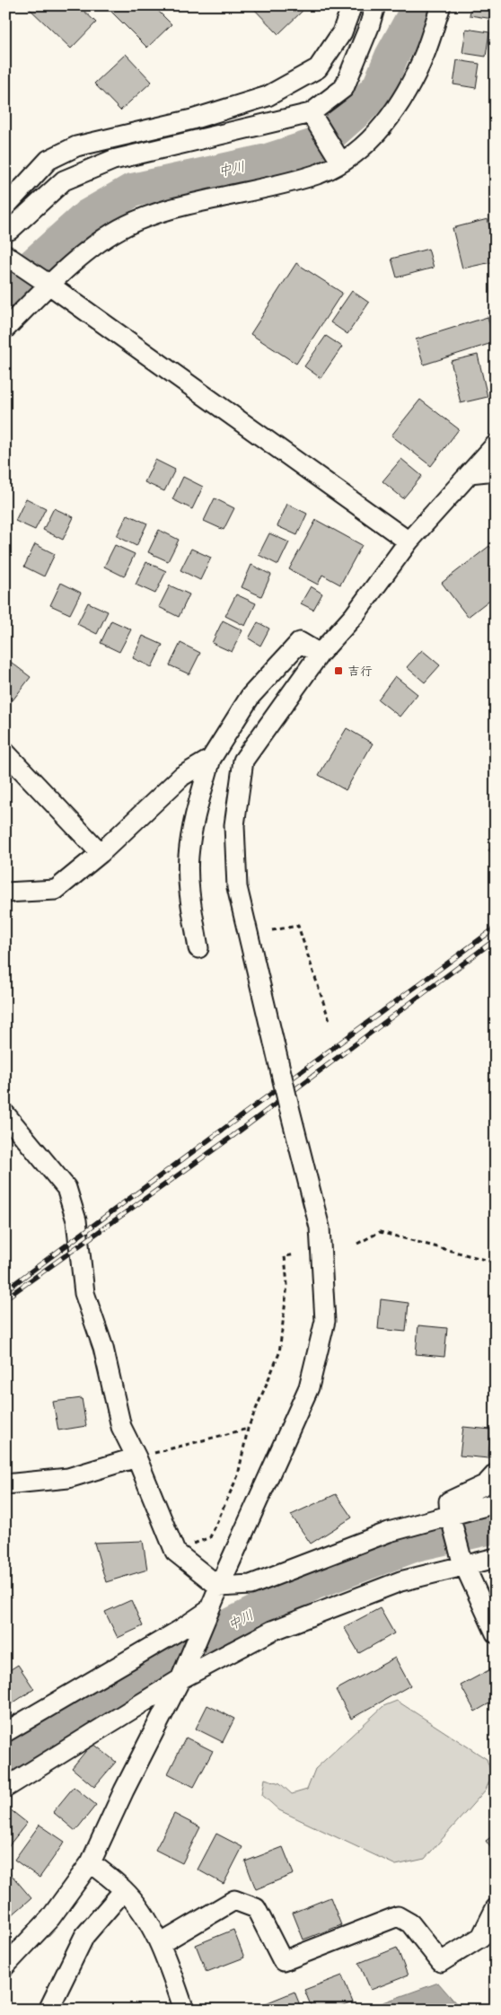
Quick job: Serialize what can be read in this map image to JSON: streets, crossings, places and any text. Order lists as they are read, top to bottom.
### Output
{
  "water": ["中川"],
  "places": {
    "transit": ["吉行"]
  }
}
